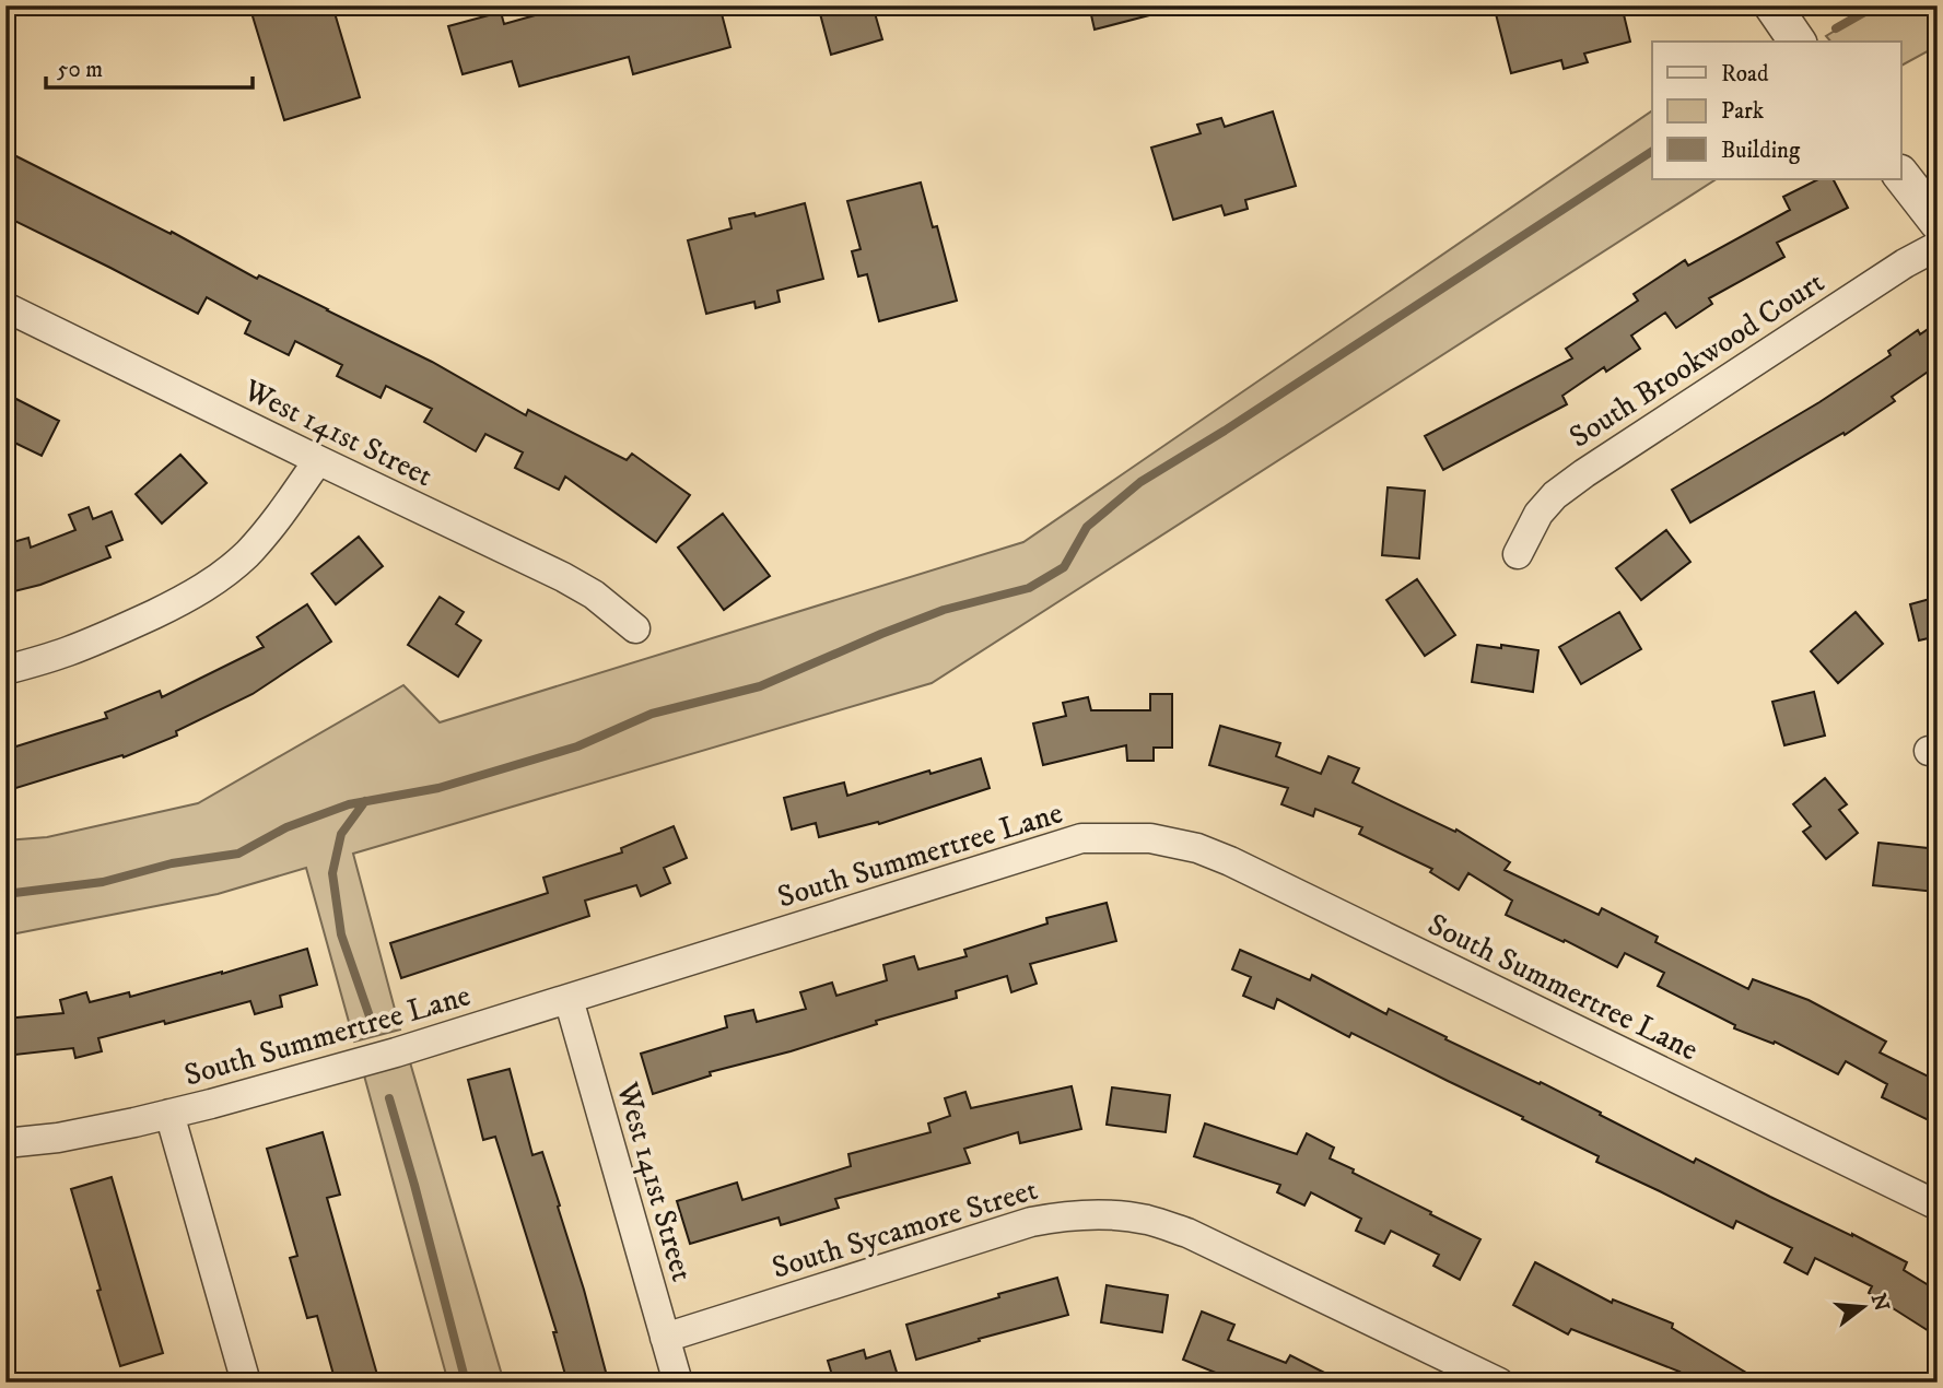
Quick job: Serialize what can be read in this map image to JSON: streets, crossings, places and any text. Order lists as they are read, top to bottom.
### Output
{
  "streets": {
    "street": [
      "South Brookwood Court",
      "West 141st Street",
      "South Summertree Lane",
      "South Sycamore Street"
    ]
  },
  "crossings": [
    ["West 141st Street", "South Summertree Lane"],
    ["West 141st Street", "South Sycamore Street"]
  ],
  "legend": ["Road", "Park", "Building"],
  "scale_bar": "50 m",
  "north": "right"
}
